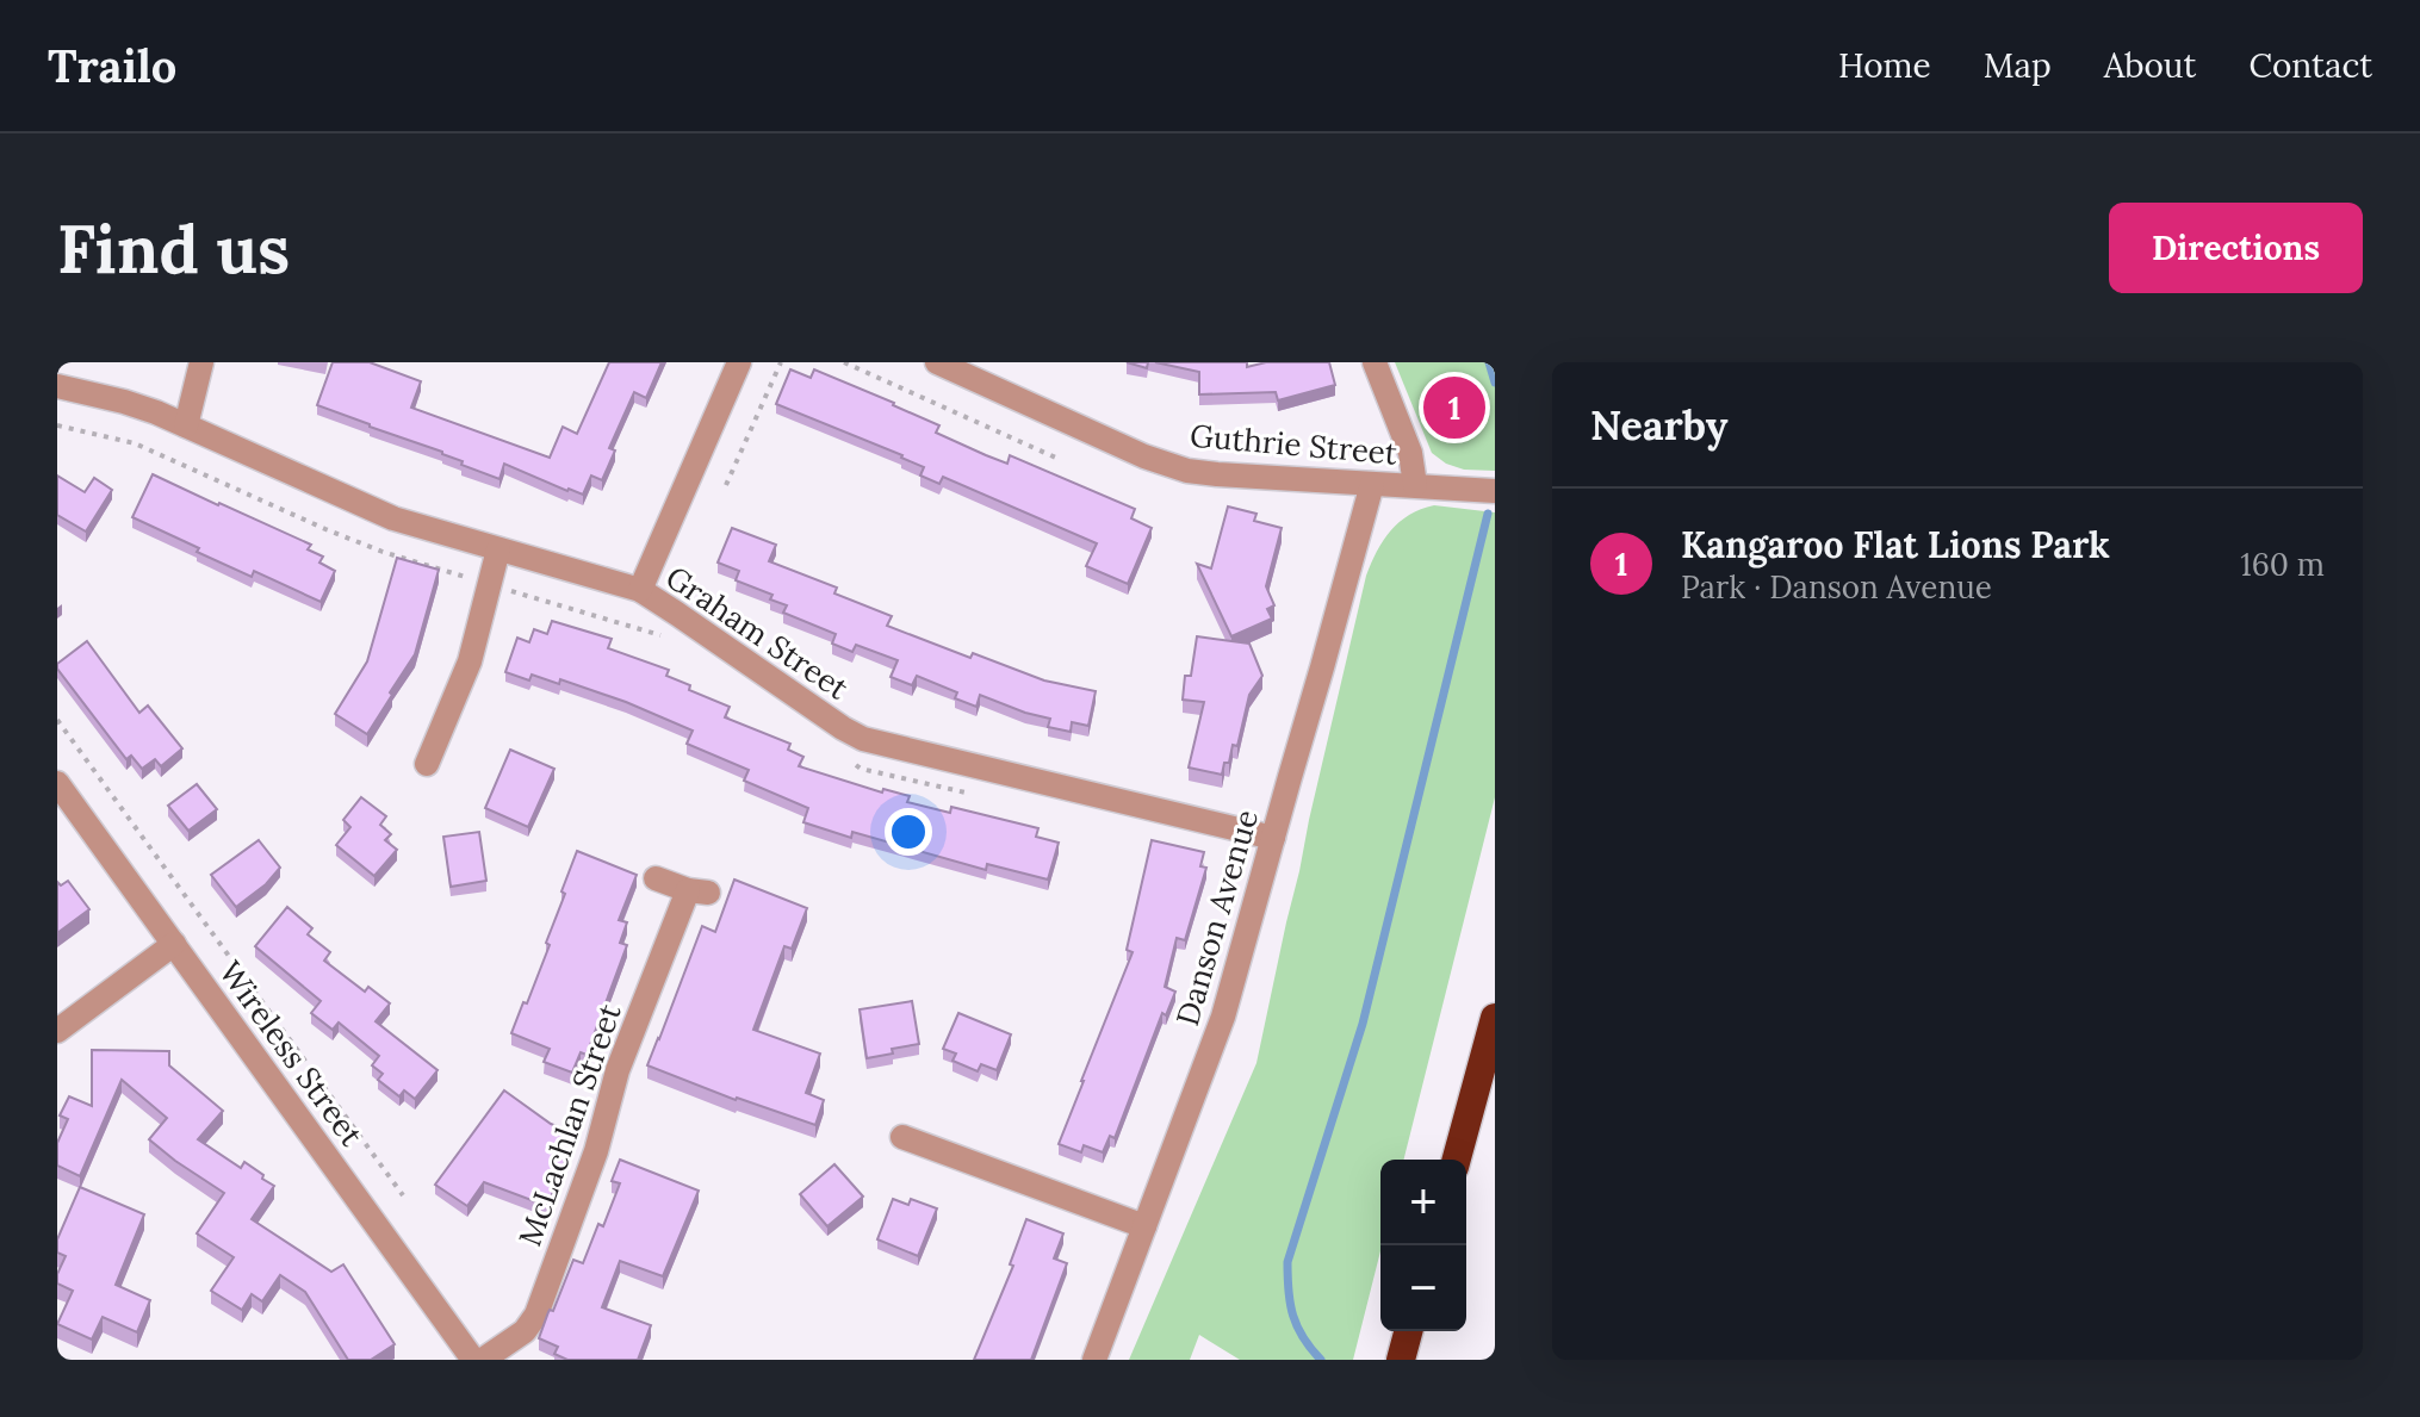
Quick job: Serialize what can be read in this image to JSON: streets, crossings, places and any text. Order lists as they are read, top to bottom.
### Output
{
  "streets": {
    "street": [
      "Guthrie Street",
      "Graham Street",
      "Danson Avenue",
      "Wireless Street",
      "McLachlan Street"
    ]
  },
  "crossings": [
    ["Guthrie Street", "Danson Avenue"],
    ["Graham Street", "Danson Avenue"]
  ],
  "page": {
    "header": "Trailo",
    "nav": [
      "Home",
      "Map",
      "About",
      "Contact"
    ],
    "buttons": "Directions",
    "title": "Find us",
    "heading": "Nearby",
    "pins": "1",
    "list": [
      {
        "mark": "1",
        "name": "Kangaroo Flat Lions Park",
        "note": "Park · Danson Avenue",
        "value": "160 m"
      }
    ],
    "map_buttons": ["+", "−"]
  }
}
